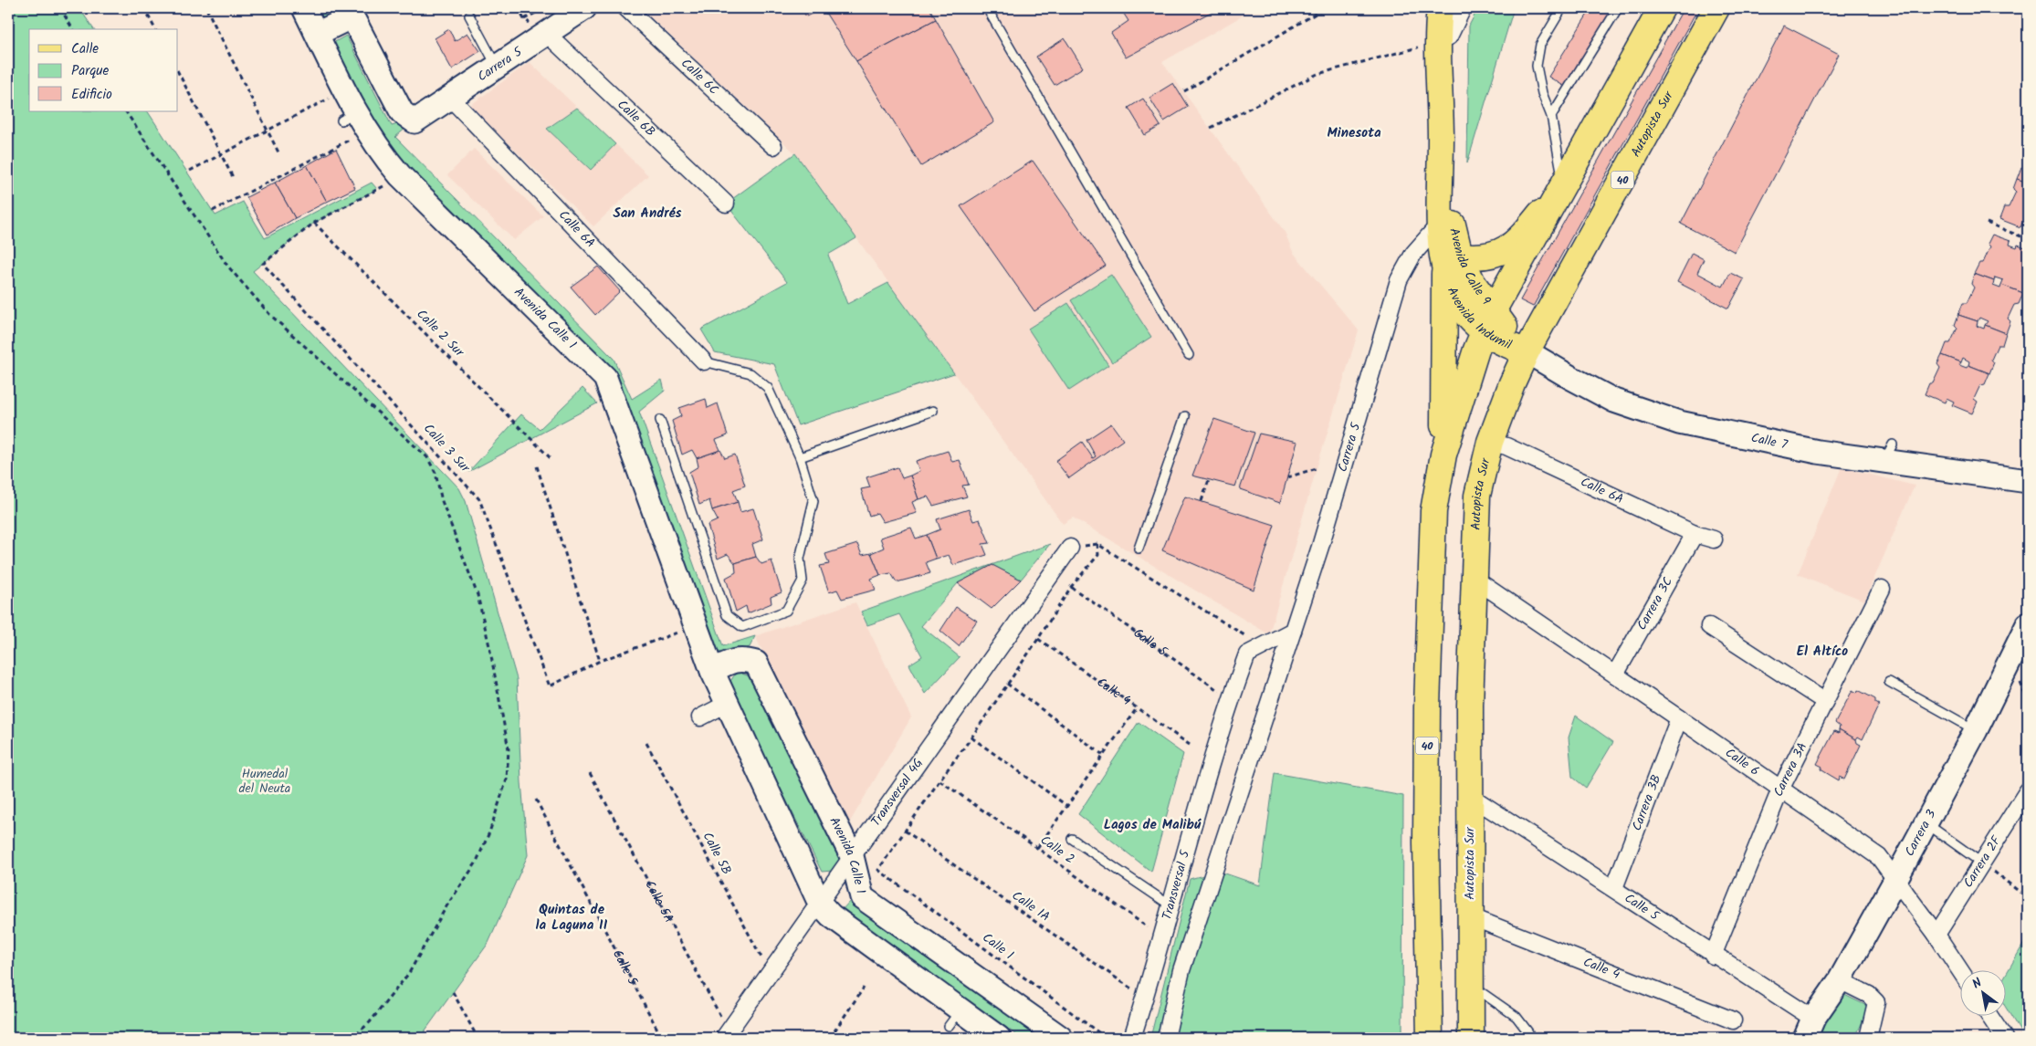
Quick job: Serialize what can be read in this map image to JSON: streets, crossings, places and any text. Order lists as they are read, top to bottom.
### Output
{
  "streets": {
    "main road": [
      "Carrera 5",
      "Autopista Sur",
      "40",
      "Avenida Calle 9",
      "Avenida Indumil",
      "Avenida Calle 1",
      "Calle 7",
      "Carrera 3"
    ],
    "street": [
      "Calle 6C",
      "Calle 6B",
      "Calle 6A",
      "Carrera 3C",
      "Calle 5",
      "Calle 4",
      "Calle 6",
      "Carrera 3A",
      "Transversal 4G",
      "Carrera 3B",
      "Carrera 2F",
      "Transversal 5"
    ],
    "path": [
      "Calle 2 Sur",
      "Calle 3 Sur",
      "Calle 2",
      "Calle 5B",
      "Calle 5A",
      "Calle 1A",
      "Calle 1"
    ]
  },
  "crossings": [
    ["Carrera 5", "Calle 6B"],
    ["Carrera 5", "Calle 6A"],
    ["Carrera 5", "Avenida Calle 9"],
    ["Autopista Sur", "Calle 6A"],
    ["Autopista Sur", "Avenida Calle 9"],
    ["Autopista Sur", "Calle 7"],
    ["Autopista Sur", "Calle 5"],
    ["Autopista Sur", "Calle 4"],
    ["Autopista Sur", "Calle 6"],
    ["40", "Avenida Calle 9"],
    ["40", "Avenida Indumil"],
    ["Calle 6A", "Carrera 3C"],
    ["Avenida Calle 9", "Avenida Indumil"],
    ["Avenida Calle 9", "Calle 7"],
    ["Avenida Calle 1", "Transversal 4G"],
    ["Calle 2 Sur", "Calle 3 Sur"],
    ["Carrera 3C", "Calle 6"],
    ["Calle 5", "Carrera 3A"],
    ["Calle 5", "Carrera 3B"],
    ["Calle 5", "Carrera 3"],
    ["Calle 5", "Transversal 5"],
    ["Calle 6", "Carrera 3A"],
    ["Calle 6", "Carrera 3B"],
    ["Calle 6", "Carrera 3"],
    ["Calle 6", "Carrera 2F"],
    ["Transversal 4G", "Calle 5B"],
    ["Transversal 4G", "Calle 5A"],
    ["Calle 2", "Transversal 5"],
    ["Transversal 5", "Calle 1A"],
    ["Calle 1A", "Calle 1"]
  ],
  "districts": [
    "Minesota",
    "San Andrés",
    "El Altíco",
    "Lagos de Malibú",
    "Quintas de la Laguna II"
  ],
  "parks": ["Humedal del Neuta"],
  "legend": ["Calle", "Parque", "Edificio"],
  "north": "top left"
}
